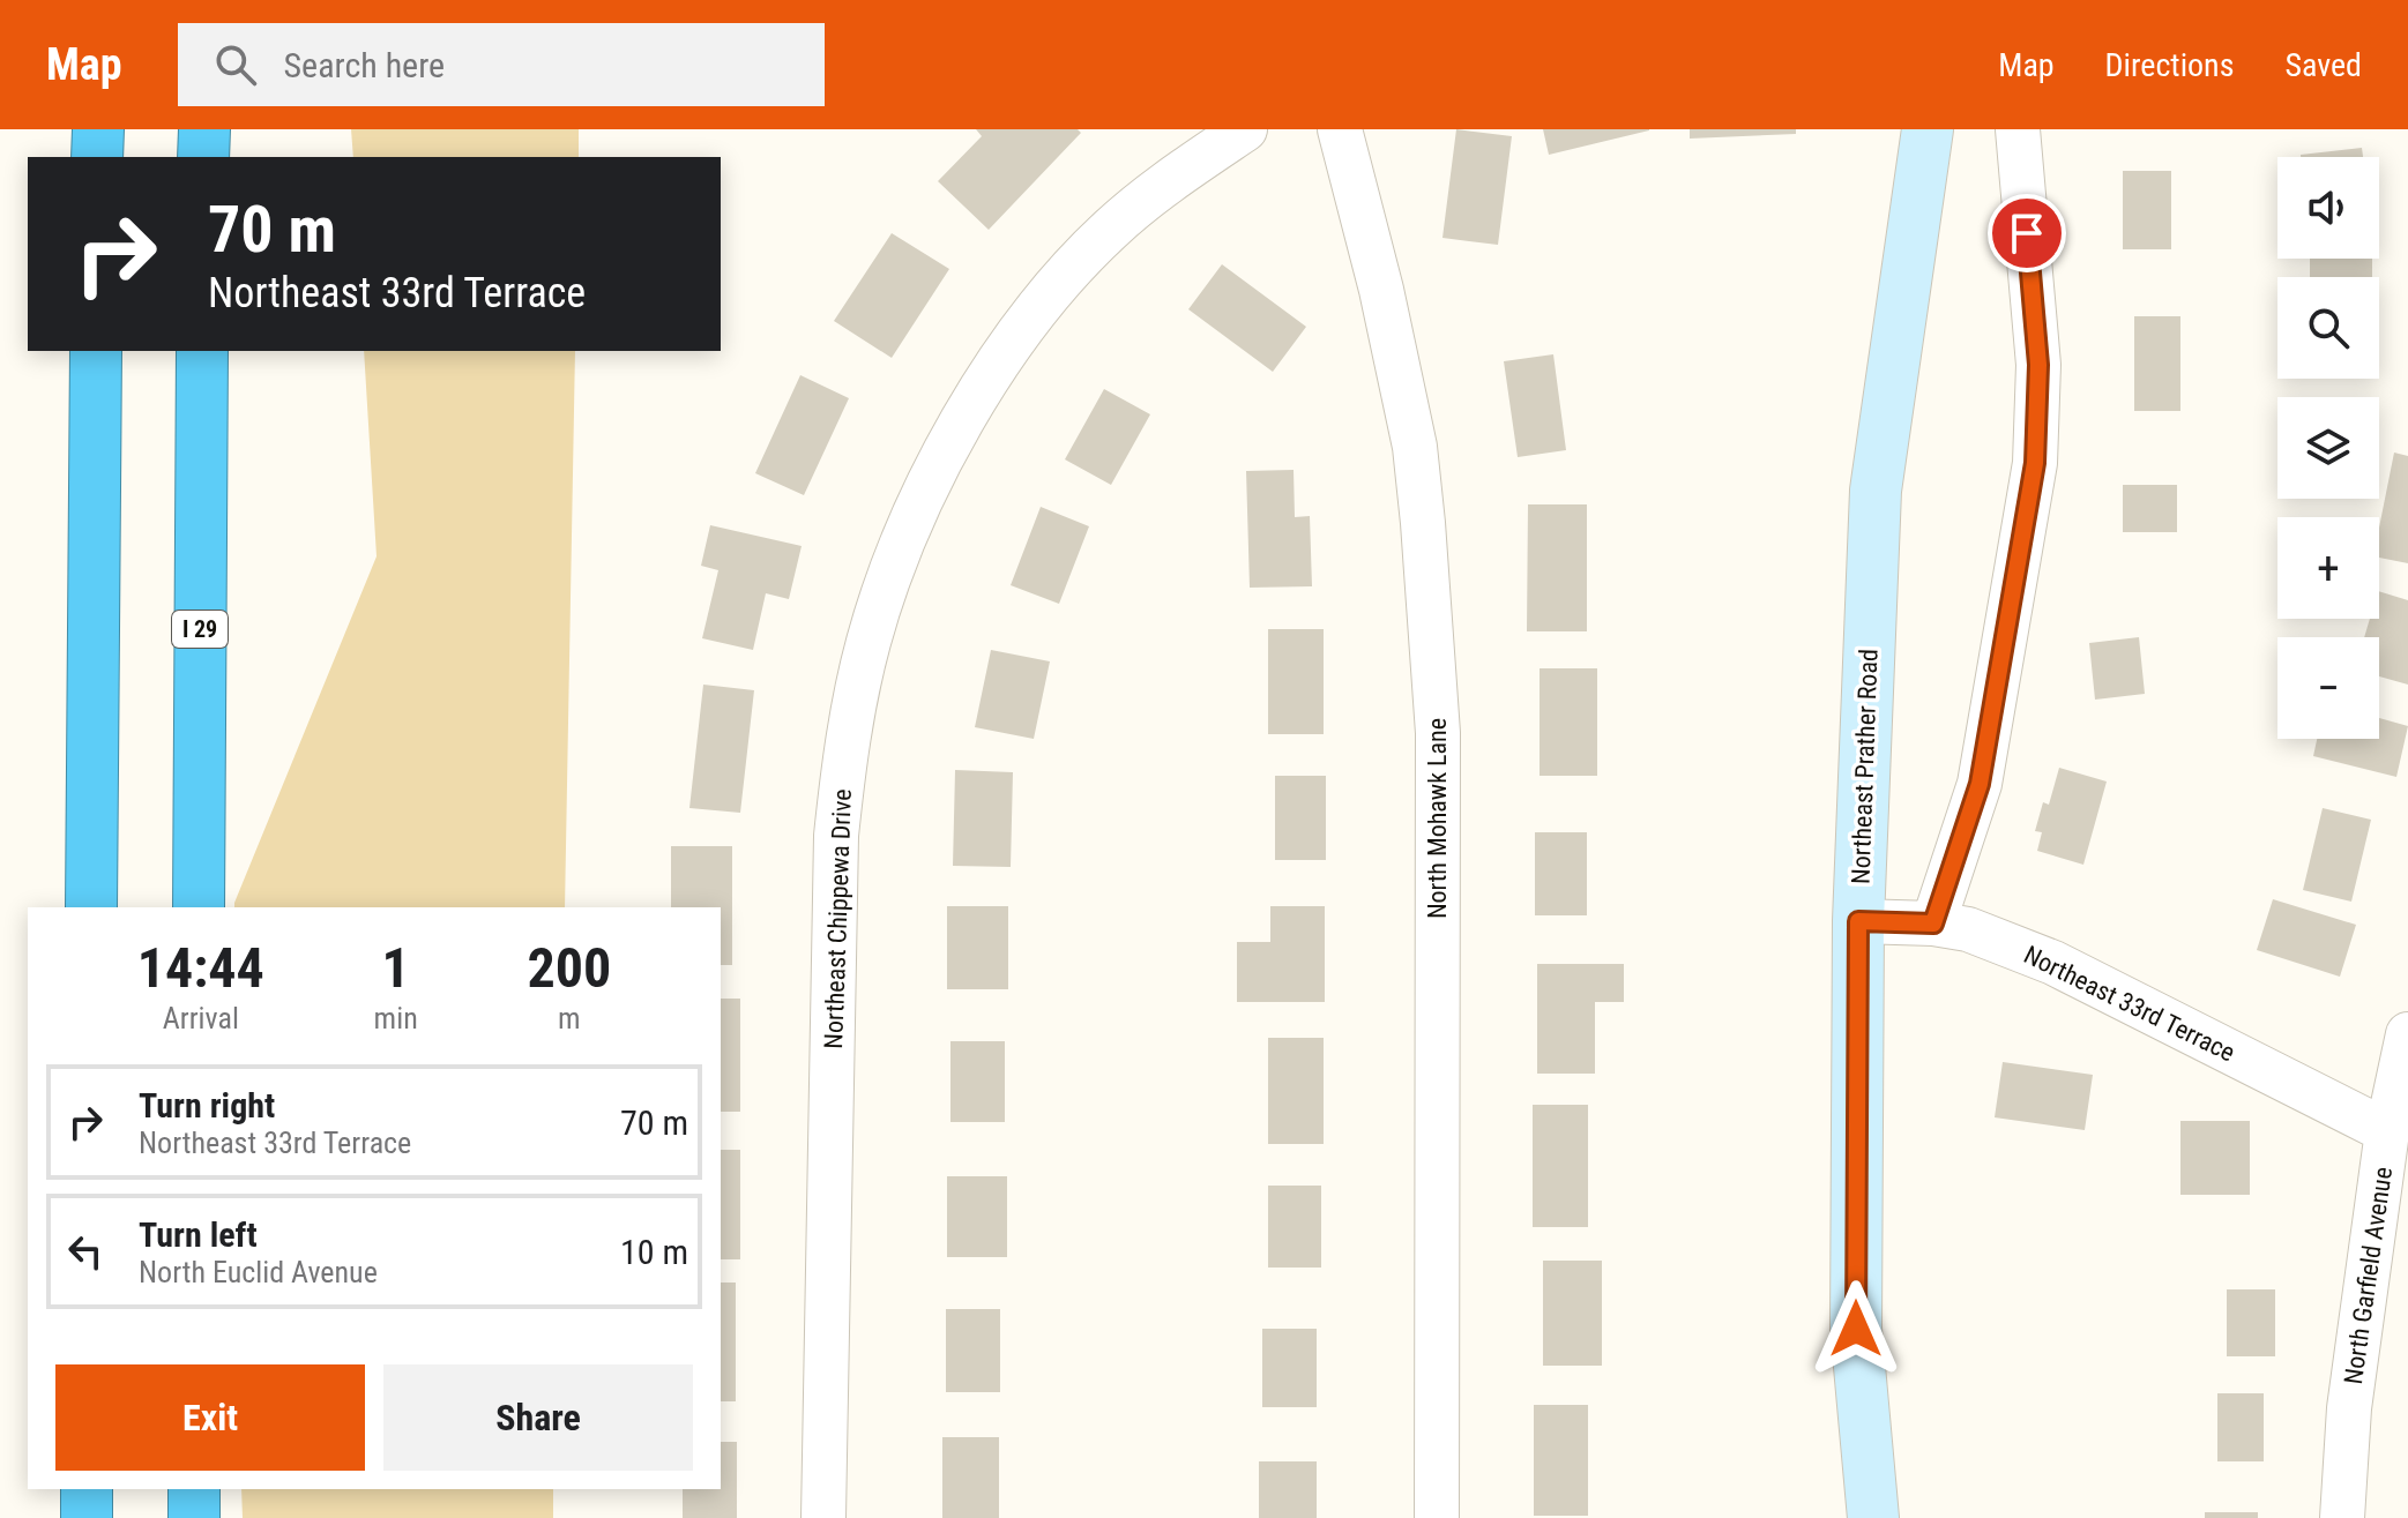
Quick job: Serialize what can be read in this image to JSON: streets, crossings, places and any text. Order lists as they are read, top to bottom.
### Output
{
  "streets": {
    "highway": ["I 29"],
    "main road": ["Northeast Prather Road"],
    "street": [
      "North Mohawk Lane",
      "Northeast Chippewa Drive",
      "Northeast 33rd Terrace",
      "North Garfield Avenue"
    ]
  },
  "crossings": [
    ["Northeast Prather Road", "Northeast 33rd Terrace"],
    ["Northeast 33rd Terrace", "North Garfield Avenue"]
  ],
  "page": {
    "header": "Map",
    "search": "Search here",
    "nav": ["Map", "Directions", "Saved"],
    "map_buttons": ["+", "−"],
    "turn": ["70 m", "Northeast 33rd Terrace"],
    "eta": [
      "14:44",
      "Arrival",
      "1",
      "min",
      "200",
      "m"
    ],
    "list": [
      {
        "name": "Turn right",
        "note": "Northeast 33rd Terrace",
        "value": "70 m"
      },
      {
        "name": "Turn left",
        "note": "North Euclid Avenue",
        "value": "10 m"
      }
    ],
    "buttons": ["Exit", "Share"]
  }
}
